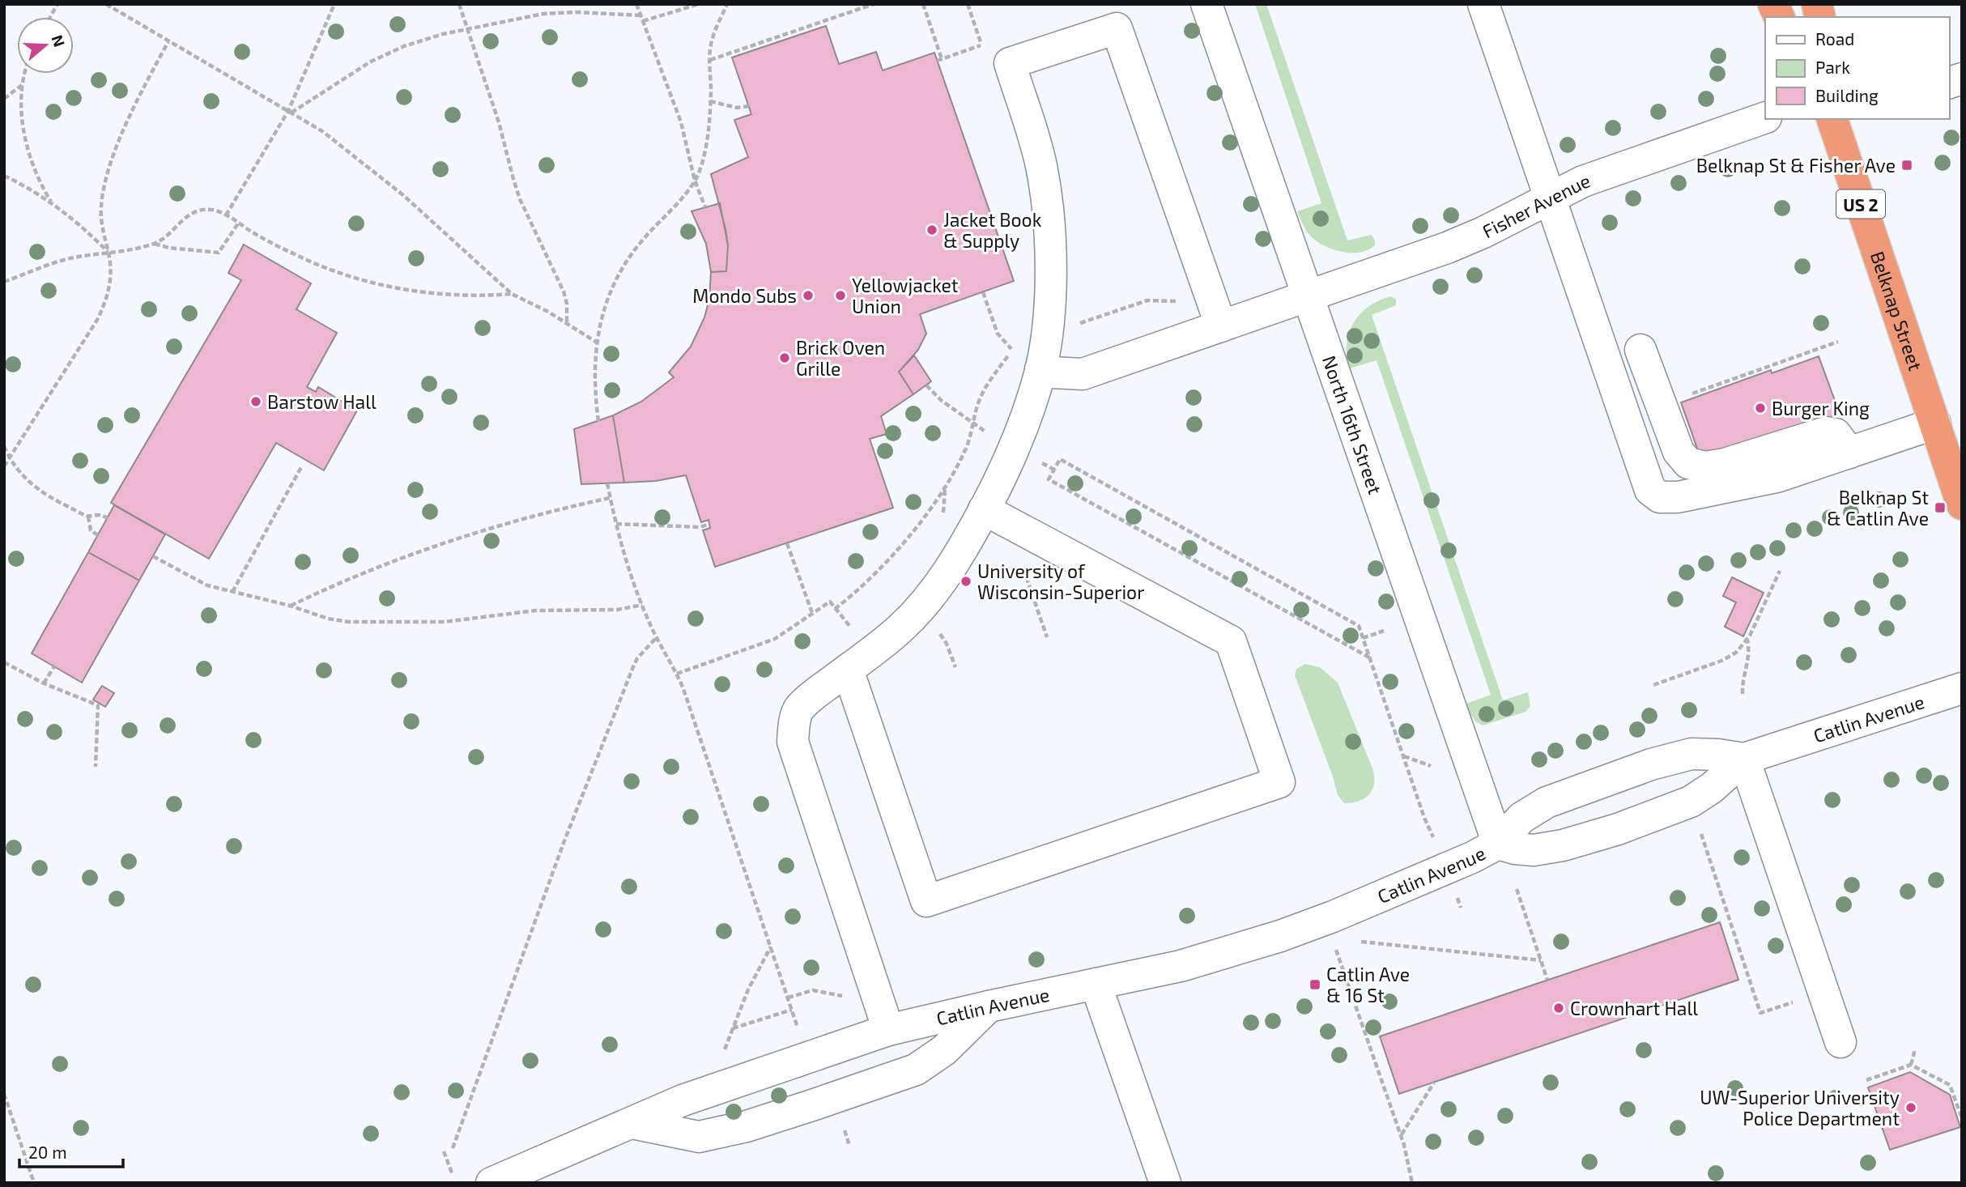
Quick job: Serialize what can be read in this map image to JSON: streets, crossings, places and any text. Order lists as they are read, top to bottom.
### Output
{
  "streets": {
    "highway": ["US 2", "Belknap Street"],
    "street": ["Fisher Avenue", "North 16th Street", "Catlin Avenue"]
  },
  "crossings": [
    ["Fisher Avenue", "North 16th Street"],
    ["North 16th Street", "Catlin Avenue"]
  ],
  "places": {
    "transit": ["Belknap St & Fisher Ave", "Belknap St & Catlin Ave", "Catlin Ave & 16 St"],
    "other": [
      "Jacket Book & Supply",
      "Mondo Subs",
      "Yellowjacket Union",
      "Brick Oven Grille",
      "Barstow Hall",
      "Burger King",
      "University of Wisconsin-Superior",
      "Crownhart Hall",
      "UW-Superior University Police Department"
    ]
  },
  "legend": ["Road", "Park", "Building"],
  "scale_bar": "20 m",
  "north": "right"
}
